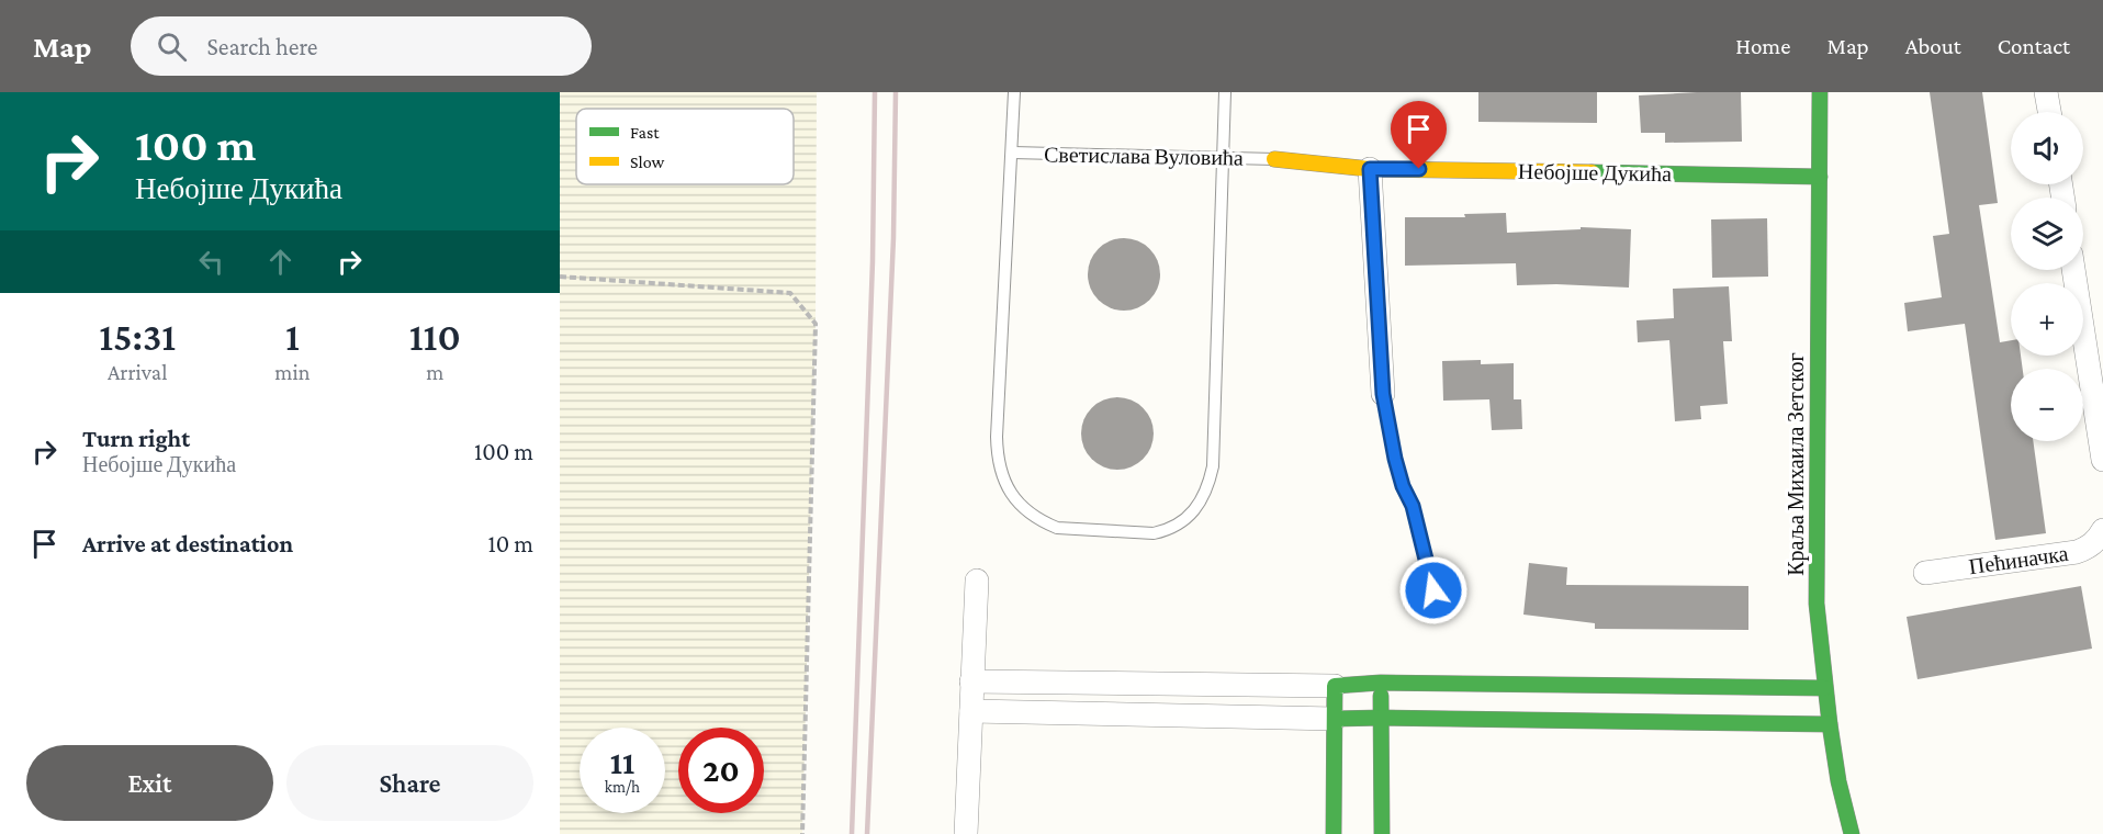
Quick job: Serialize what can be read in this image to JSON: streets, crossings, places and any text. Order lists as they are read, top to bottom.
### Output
{
  "streets": {
    "street": ["Небојше Дукића", "Краља Михаила Зетског", "Пећиначка"],
    "lane": ["Светислава Вуловића"]
  },
  "crossings": [
    ["Светислава Вуловића", "Небојше Дукића"],
    ["Небојше Дукића", "Краља Михаила Зетског"]
  ],
  "legend": ["Fast", "Slow"],
  "page": {
    "header": "Map",
    "search": "Search here",
    "nav": [
      "Home",
      "Map",
      "About",
      "Contact"
    ],
    "turn": ["100 m", "Небојше Дукића"],
    "map_buttons": ["+", "−"],
    "eta": [
      "15:31",
      "Arrival",
      "1",
      "min",
      "110",
      "m"
    ],
    "list": [
      {
        "name": "Turn right",
        "note": "Небојше Дукића",
        "value": "100 m"
      },
      {
        "name": "Arrive at destination",
        "value": "10 m"
      }
    ],
    "speed": "11 km/h",
    "limit": "20",
    "buttons": ["Exit", "Share"]
  }
}
